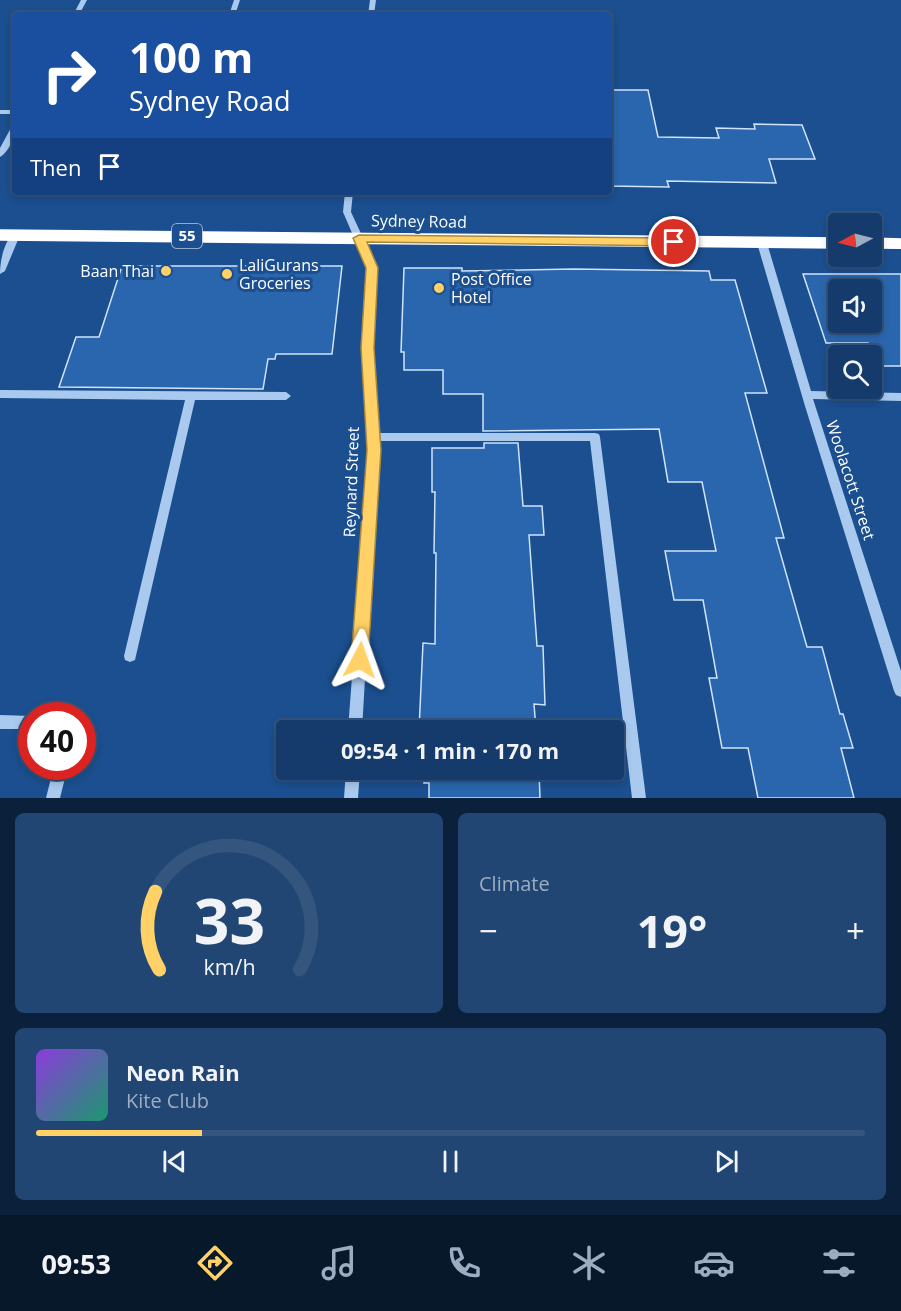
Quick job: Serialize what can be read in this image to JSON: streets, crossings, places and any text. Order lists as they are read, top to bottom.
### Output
{
  "streets": {
    "highway": ["Sydney Road", "55"],
    "street": ["Woolacott Street", "Reynard Street"]
  },
  "crossings": [
    ["Sydney Road", "Woolacott Street"],
    ["Sydney Road", "Reynard Street"]
  ],
  "places": ["Baan Thai", "LaliGurans Groceries", "Post Office Hotel"],
  "north": "left",
  "page": {
    "turn": ["100 m", "Sydney Road"],
    "then": "Then",
    "limit": "40",
    "trip": "09:54 · 1 min · 170 m",
    "tile": "Climate",
    "heat": ["−", "19°", "+"],
    "song": ["Neon Rain", "Kite Club"],
    "tabs": "09:53",
    "gauge": ["33", "km/h"]
  }
}
